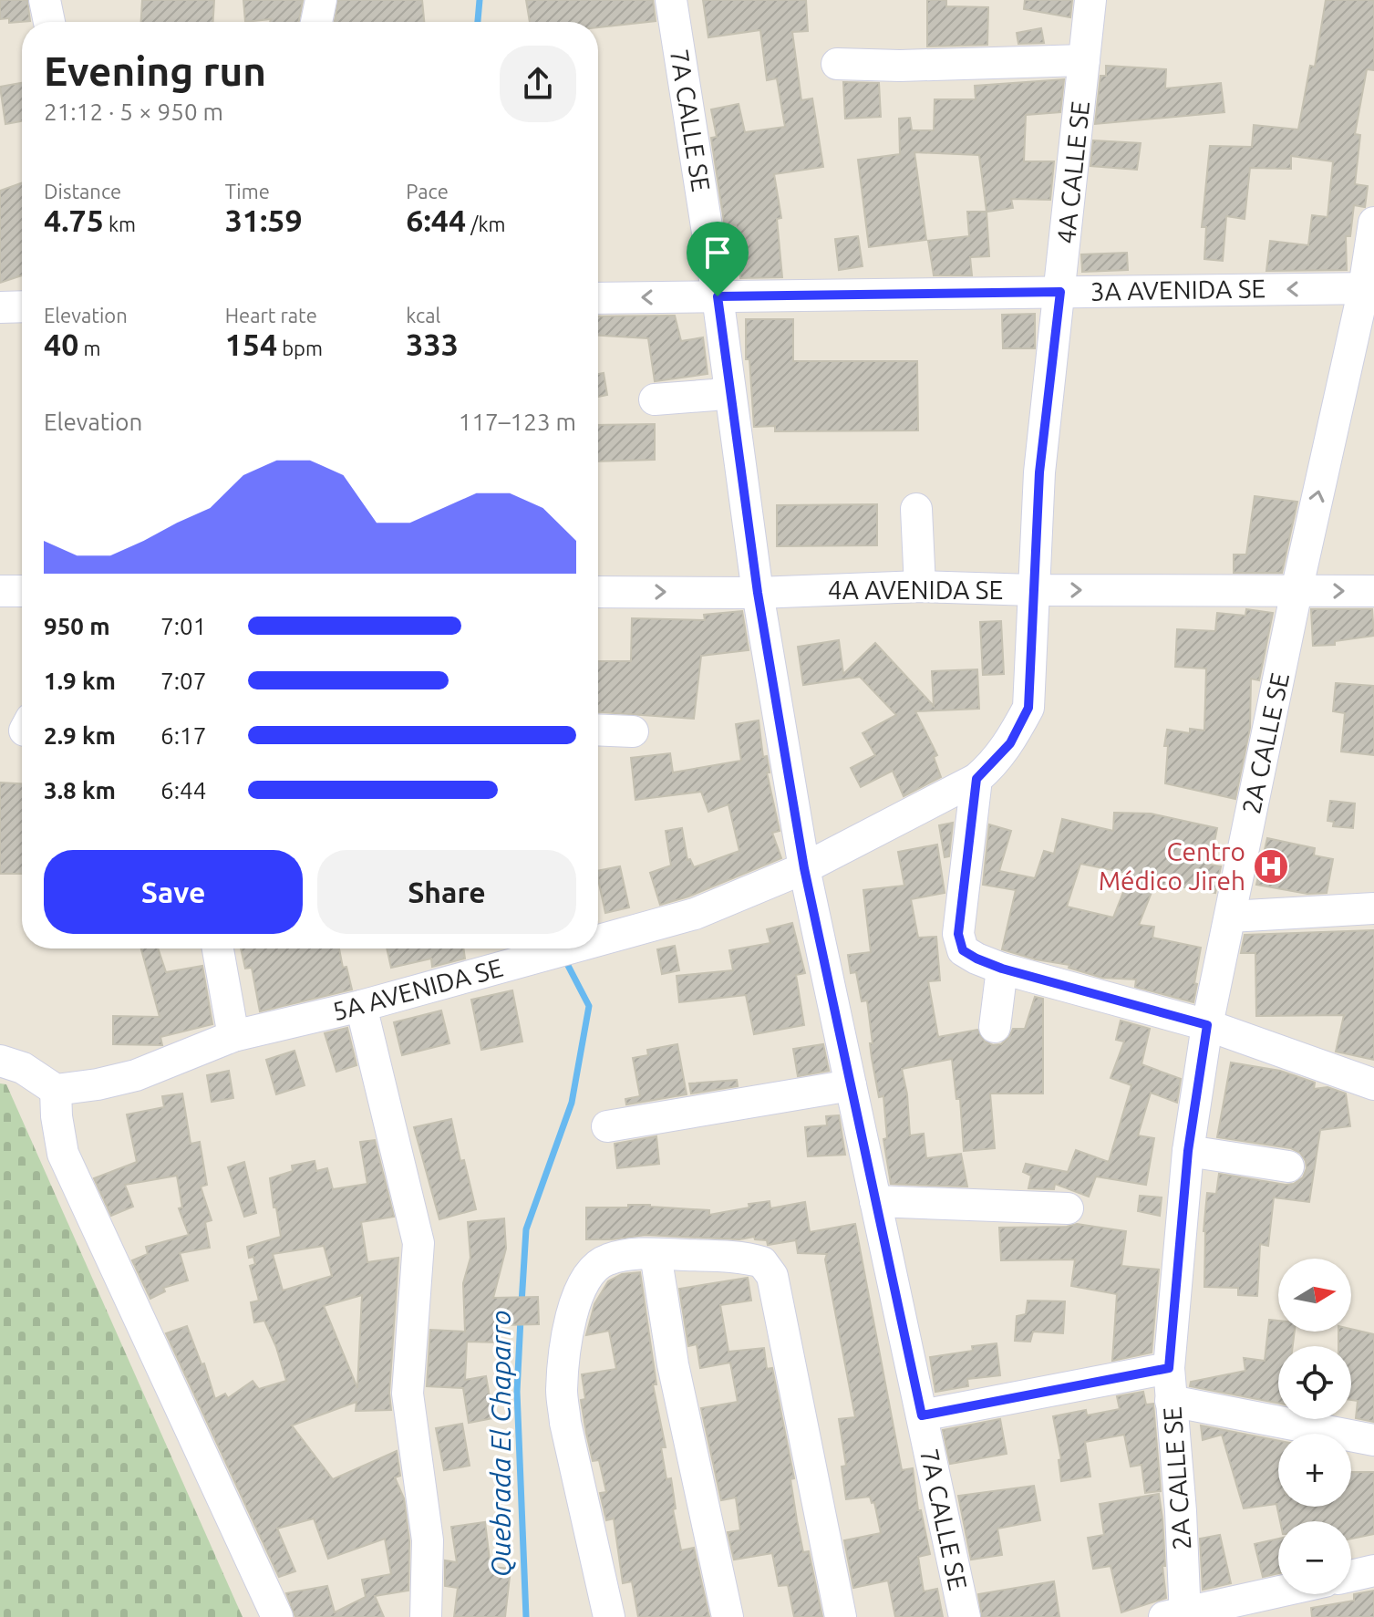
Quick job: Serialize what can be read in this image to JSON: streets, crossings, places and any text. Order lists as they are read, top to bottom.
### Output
{
  "streets": {
    "street": [
      "7A CALLE SE",
      "4A CALLE SE",
      "3A AVENIDA SE",
      "4A AVENIDA SE",
      "2A CALLE SE",
      "5A AVENIDA SE"
    ]
  },
  "crossings": [
    ["7A CALLE SE", "3A AVENIDA SE"],
    ["7A CALLE SE", "4A AVENIDA SE"],
    ["7A CALLE SE", "5A AVENIDA SE"],
    ["4A CALLE SE", "3A AVENIDA SE"],
    ["4A CALLE SE", "4A AVENIDA SE"],
    ["4A CALLE SE", "5A AVENIDA SE"],
    ["3A AVENIDA SE", "2A CALLE SE"],
    ["4A AVENIDA SE", "2A CALLE SE"]
  ],
  "one_way": ["3A AVENIDA SE", "4A AVENIDA SE"],
  "water": ["Quebrada El Chaparro"],
  "places": {
    "hospital": ["Centro Médico Jireh"]
  },
  "north": "right",
  "page": {
    "heading": ["Evening run", "21:12 · 5 × 950 m"],
    "stats": [
      ["Distance", "4.75 km"],
      ["Time", "31:59"],
      ["Pace", "6:44 /km"],
      ["Elevation", "40 m"],
      ["Heart rate", "154 bpm"],
      ["kcal", "333"]
    ],
    "chart": ["Elevation", "117–123 m"],
    "list": [
      {
        "name": "950 m",
        "note": "7:01"
      },
      {
        "name": "1.9 km",
        "note": "7:07"
      },
      {
        "name": "2.9 km",
        "note": "6:17"
      },
      {
        "name": "3.8 km",
        "note": "6:44"
      }
    ],
    "buttons": ["Save", "Share"],
    "map_buttons": ["+", "−"]
  }
}
